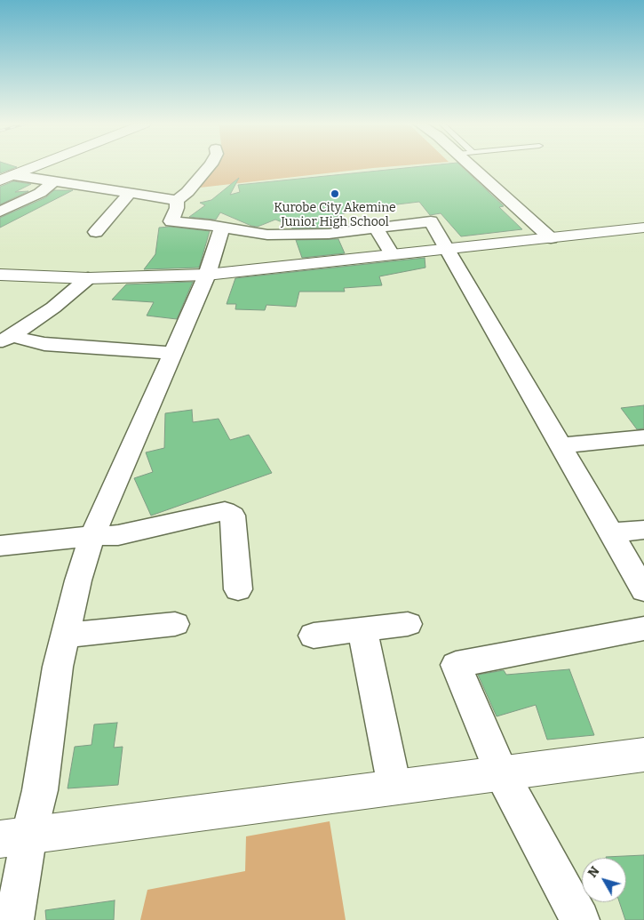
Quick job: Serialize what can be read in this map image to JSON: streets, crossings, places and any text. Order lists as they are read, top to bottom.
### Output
{
  "places": ["Kurobe City Akemine Junior High School"],
  "north": "top left"
}
